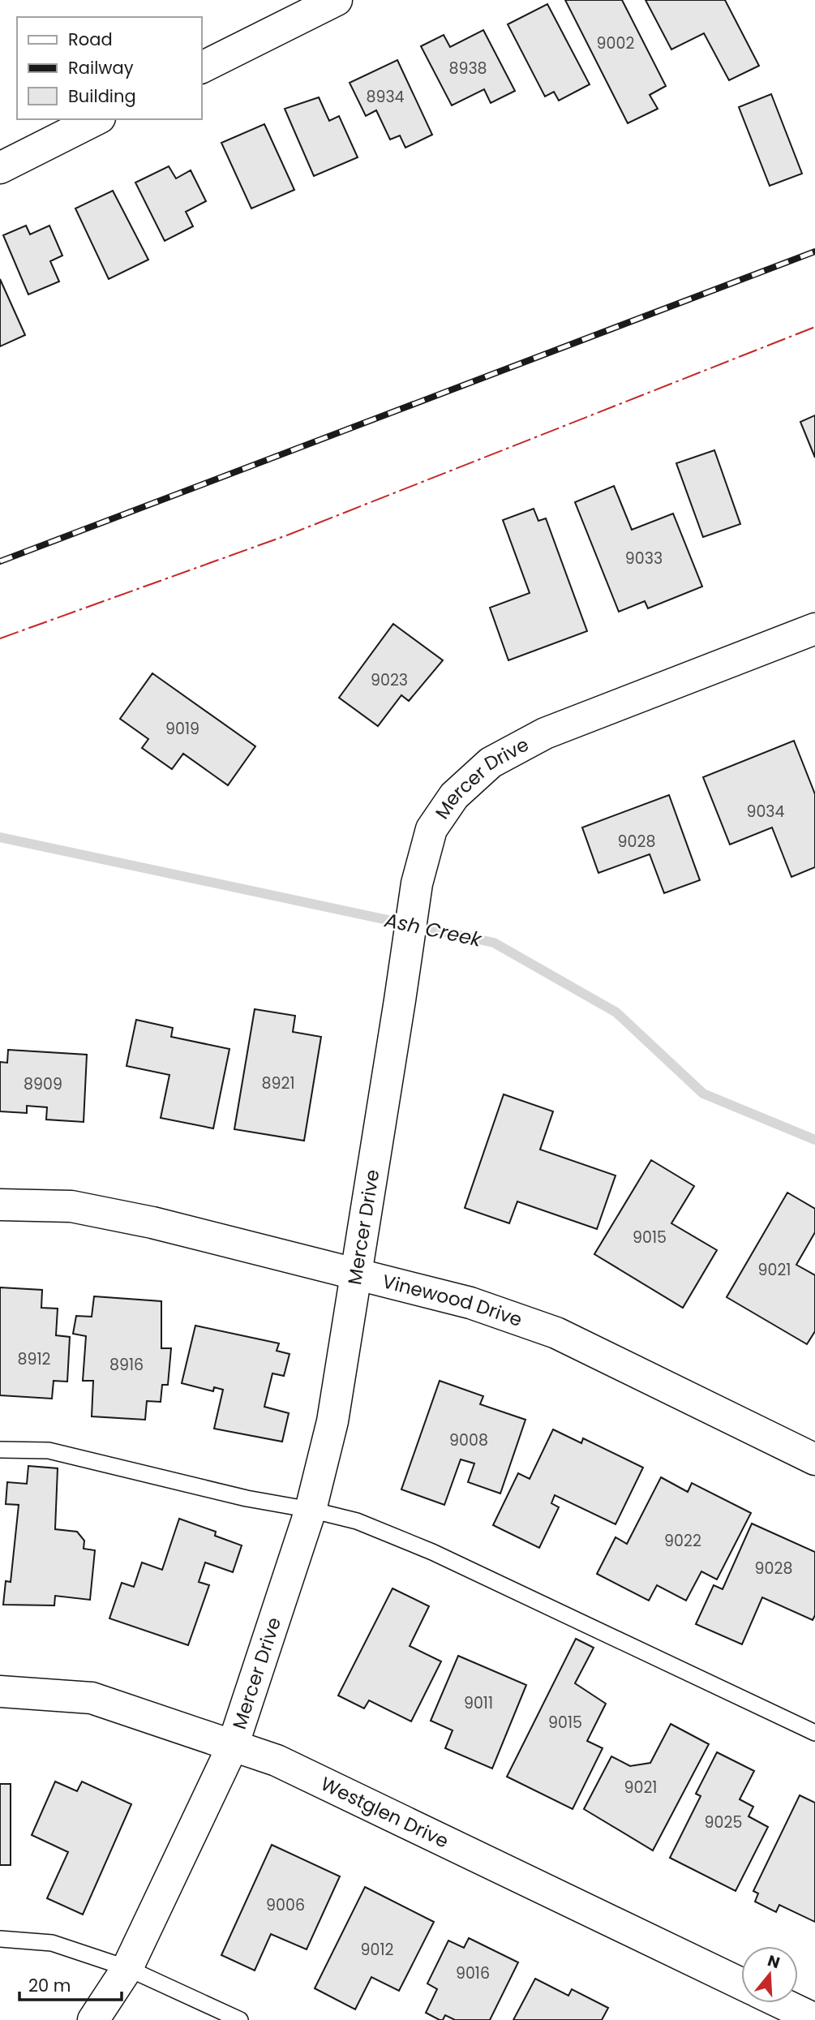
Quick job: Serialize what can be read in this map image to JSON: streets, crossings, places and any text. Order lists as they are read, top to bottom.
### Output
{
  "streets": {
    "street": ["Mercer Drive", "Vinewood Drive", "Westglen Drive"]
  },
  "crossings": [
    ["Mercer Drive", "Vinewood Drive"],
    ["Mercer Drive", "Westglen Drive"]
  ],
  "water": ["Ash Creek"],
  "house_numbers": [
    "9002",
    "8938",
    "8934",
    "9033",
    "9023",
    "9019",
    "9034",
    "9028",
    "8921",
    "8909",
    "9015",
    "9021",
    "8912",
    "8916",
    "9008",
    "9022",
    "9028",
    "9011",
    "9015",
    "9021",
    "9025",
    "9006",
    "9012",
    "9016"
  ],
  "legend": ["Road", "Railway", "Building"],
  "scale_bar": "20 m",
  "north": "top"
}
